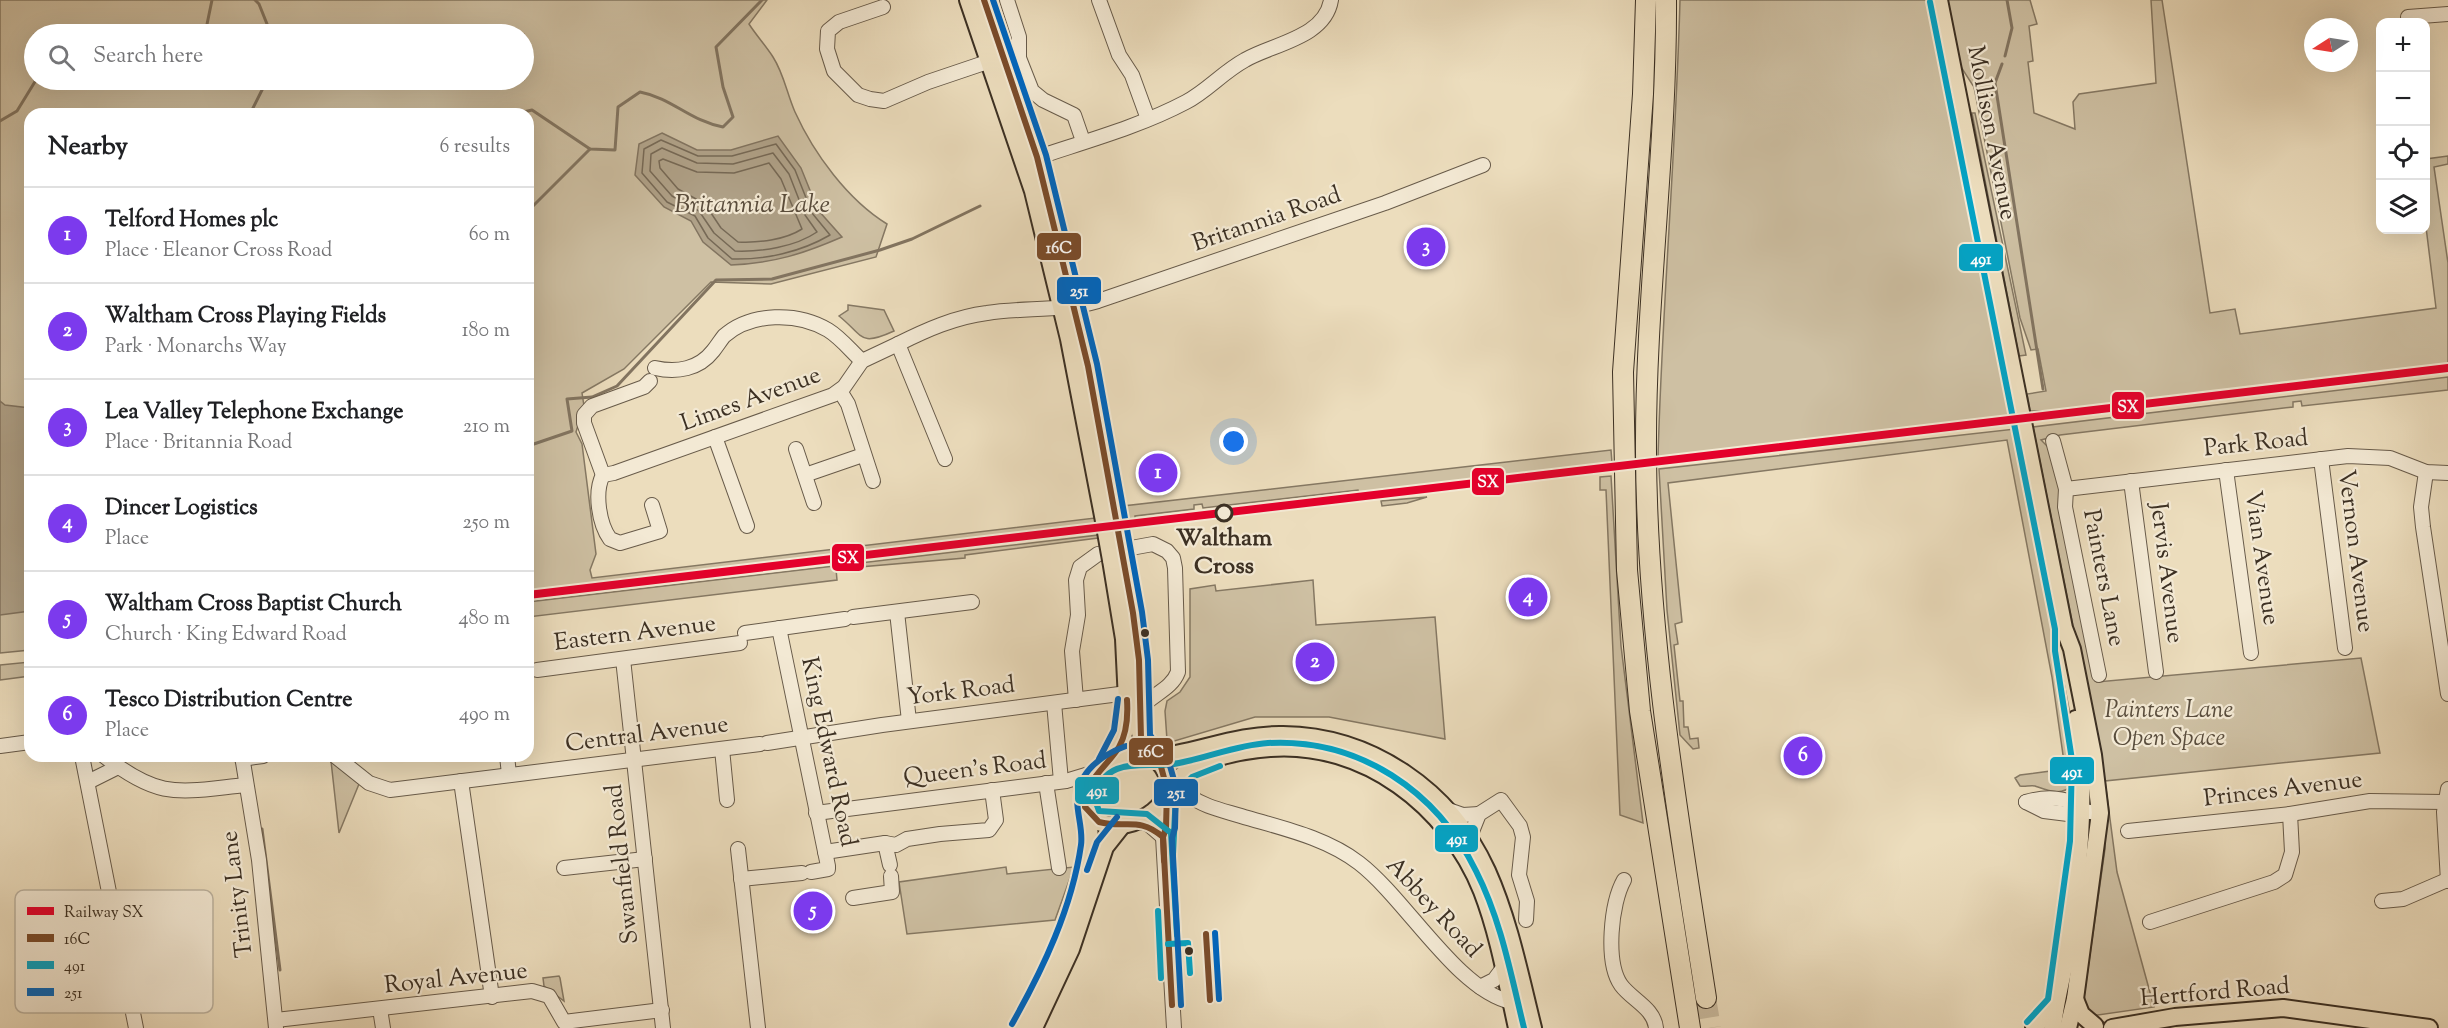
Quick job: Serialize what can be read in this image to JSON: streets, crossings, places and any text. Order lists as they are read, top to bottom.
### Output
{
  "streets": {
    "main road": ["Mollison Avenue", "Hertford Road"],
    "street": [
      "Britannia Road",
      "Limes Avenue",
      "Park Road",
      "Vernon Avenue",
      "Vian Avenue",
      "Jervis Avenue",
      "Painters Lane",
      "Eastern Avenue",
      "York Road",
      "Central Avenue",
      "King Edward Road",
      "Queen's Road",
      "Princes Avenue",
      "Swanfield Road",
      "Trinity Lane",
      "Abbey Road",
      "Royal Avenue"
    ]
  },
  "crossings": [
    ["Britannia Road", "Limes Avenue"],
    ["Park Road", "Vernon Avenue"],
    ["Park Road", "Vian Avenue"],
    ["Park Road", "Jervis Avenue"],
    ["Park Road", "Painters Lane"],
    ["Eastern Avenue", "King Edward Road"],
    ["Eastern Avenue", "Swanfield Road"],
    ["York Road", "Central Avenue"],
    ["York Road", "King Edward Road"],
    ["York Road", "Queen's Road"],
    ["Central Avenue", "King Edward Road"],
    ["Central Avenue", "Swanfield Road"],
    ["King Edward Road", "Queen's Road"],
    ["Swanfield Road", "Royal Avenue"],
    ["Trinity Lane", "Royal Avenue"]
  ],
  "water": ["Britannia Lake"],
  "parks": ["Painters Lane Open Space"],
  "places": ["Waltham Cross"],
  "lines": [
    "transit line 16C",
    "transit line 251",
    "transit line 491",
    "rail line SX"
  ],
  "legend": [
    "Railway SX",
    "16C",
    "491",
    "251"
  ],
  "north": "left",
  "page": {
    "map_buttons": ["+", "−"],
    "search": "Search here",
    "heading": ["Nearby", "6 results"],
    "list": [
      {
        "mark": "1",
        "name": "Telford Homes plc",
        "note": "Place · Eleanor Cross Road",
        "value": "60 m"
      },
      {
        "mark": "2",
        "name": "Waltham Cross Playing Fields",
        "note": "Park · Monarchs Way",
        "value": "180 m"
      },
      {
        "mark": "3",
        "name": "Lea Valley Telephone Exchange",
        "note": "Place · Britannia Road",
        "value": "210 m"
      },
      {
        "mark": "4",
        "name": "Dincer Logistics",
        "note": "Place",
        "value": "250 m"
      },
      {
        "mark": "5",
        "name": "Waltham Cross Baptist Church",
        "note": "Church · King Edward Road",
        "value": "480 m"
      },
      {
        "mark": "6",
        "name": "Tesco Distribution Centre",
        "note": "Place",
        "value": "490 m"
      }
    ],
    "pins": [
      "3",
      "1",
      "4",
      "2",
      "6",
      "5"
    ]
  }
}
